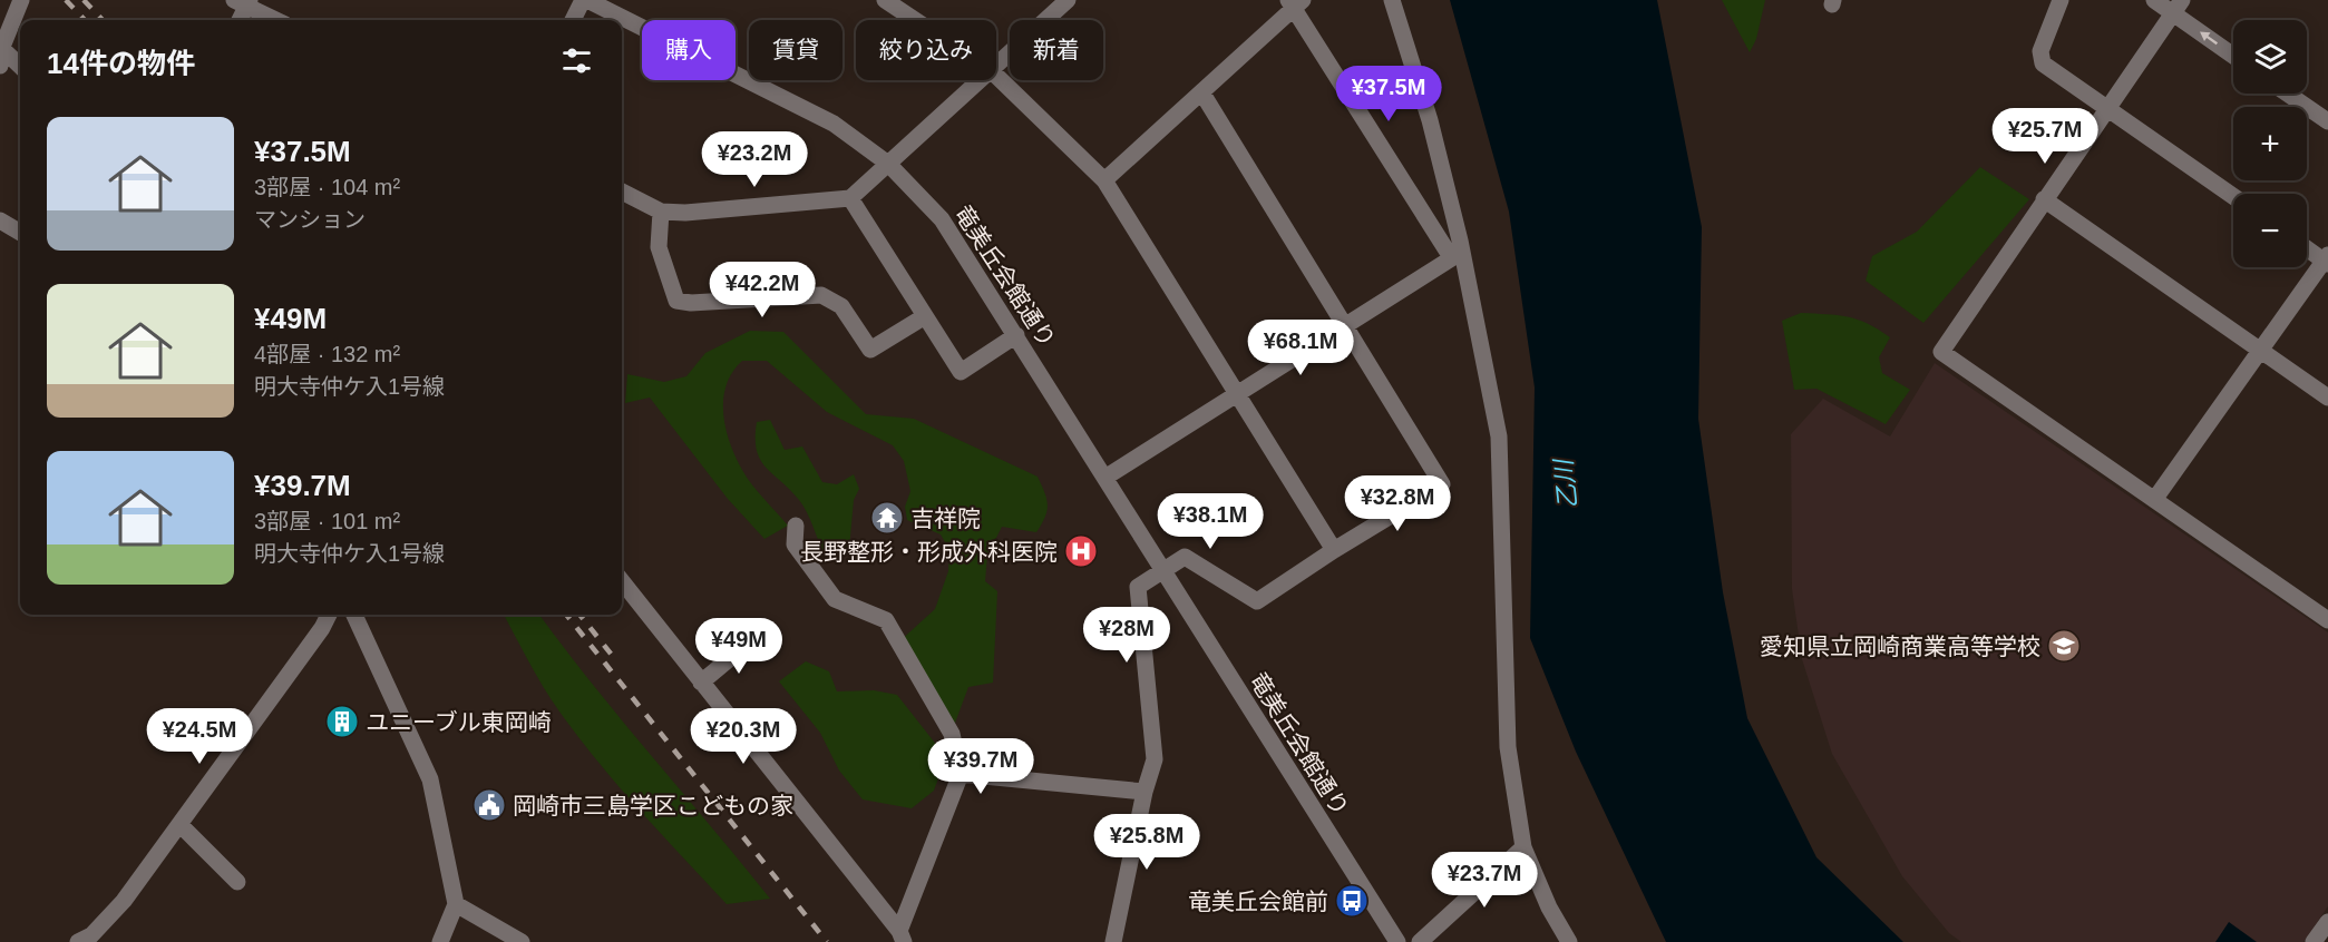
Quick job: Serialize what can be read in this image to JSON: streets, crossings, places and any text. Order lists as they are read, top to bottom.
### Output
{
  "streets": {
    "street": ["竜美丘会館通り"]
  },
  "water": ["乙川"],
  "places": {
    "temple": ["吉祥院"],
    "hospital": ["長野整形・形成外科医院"],
    "school or university": ["愛知県立岡崎商業高等学校"],
    "building": ["ユニーブル東岡崎"],
    "public building": ["岡崎市三島学区こどもの家"],
    "bus stop": ["竜美丘会館前"]
  },
  "page": {
    "map_buttons": ["+", "−"],
    "chip": [
      "購入",
      "賃貸",
      "絞り込み",
      "新着"
    ],
    "heading": "14件の物件",
    "price": [
      "¥37.5M",
      "¥25.7M",
      "¥23.2M",
      "¥42.2M",
      "¥68.1M",
      "¥32.8M",
      "¥38.1M",
      "¥28M",
      "¥49M",
      "¥24.5M",
      "¥20.3M",
      "¥39.7M",
      "¥25.8M",
      "¥23.7M"
    ],
    "list": [
      {
        "name": "¥37.5M",
        "note": "3部屋 · 104 m² · マンション"
      },
      {
        "name": "¥49M",
        "note": "4部屋 · 132 m² · 明大寺仲ケ入1号線"
      },
      {
        "name": "¥39.7M",
        "note": "3部屋 · 101 m² · 明大寺仲ケ入1号線"
      }
    ]
  }
}
